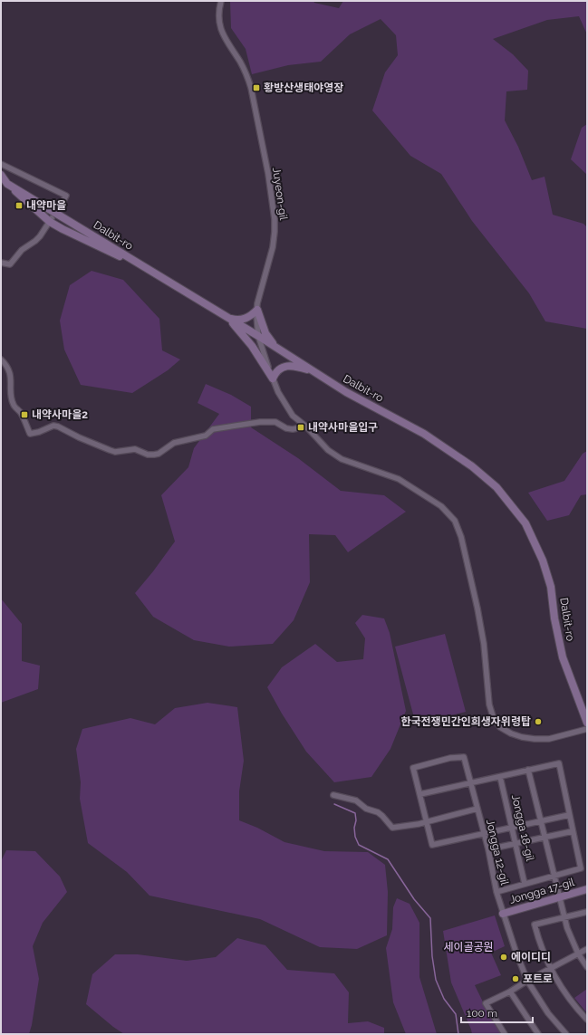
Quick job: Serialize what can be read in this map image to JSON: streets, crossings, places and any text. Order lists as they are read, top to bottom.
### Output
{
  "streets": {
    "main road": ["Dalbit-ro", "Jongga 17-gil"],
    "street": ["Juyeon-gil", "Jongga 18-gil", "Jongga 12-gil"]
  },
  "crossings": [
    ["Juyeon-gil", "Dalbit-ro"],
    ["Jongga 18-gil", "Jongga 17-gil"],
    ["Jongga 12-gil", "Jongga 17-gil"]
  ],
  "parks": ["세이골공원"],
  "places": {
    "transit": [
      "황방산생태야영장",
      "내약마을",
      "내약사마을2",
      "내약사마을입구"
    ],
    "other": ["한국전쟁민간인희생자위령탑", "에이디디", "포트로"]
  },
  "scale_bar": "100 m"
}
